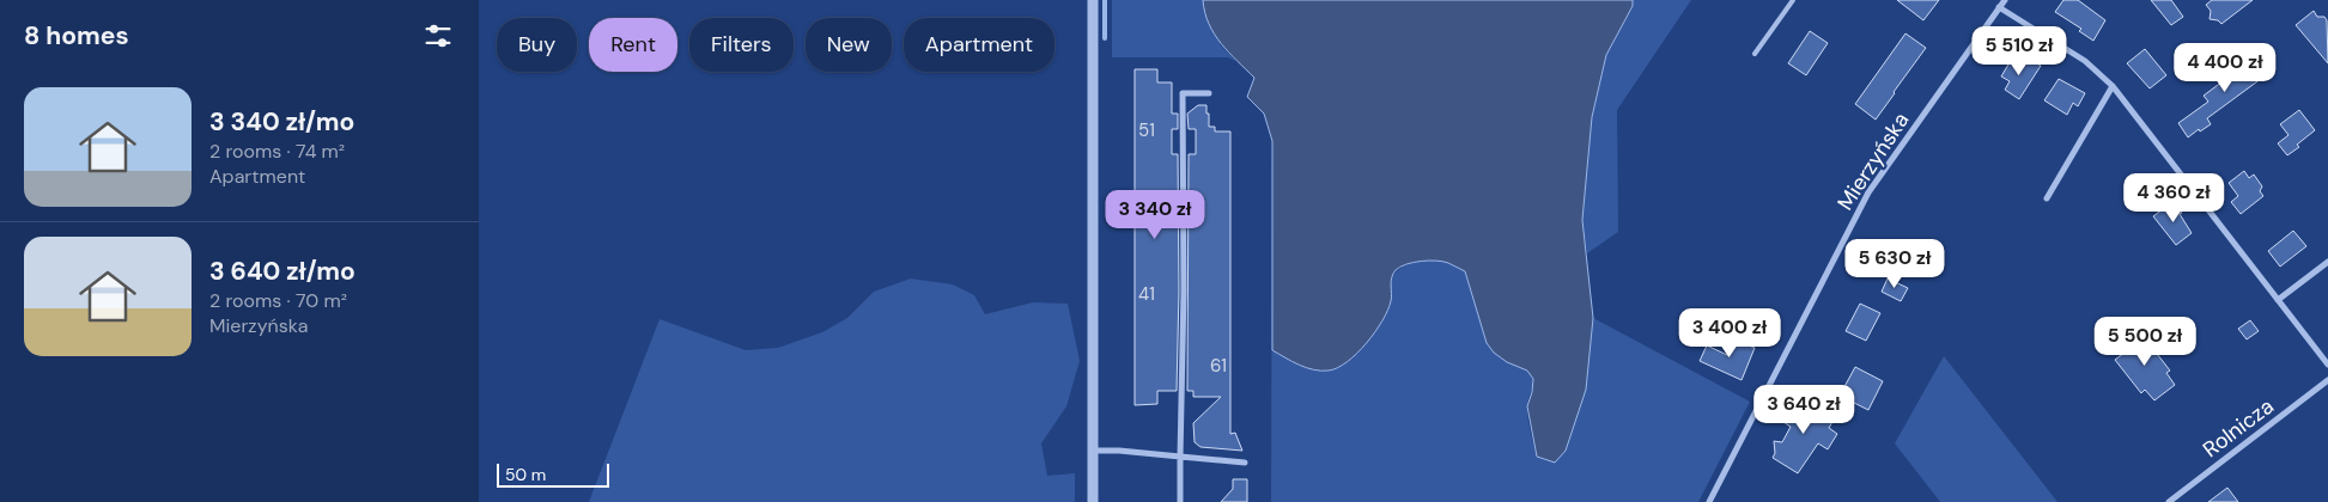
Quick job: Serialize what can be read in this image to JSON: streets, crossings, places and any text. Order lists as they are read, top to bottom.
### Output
{
  "streets": {
    "street": ["Mierzyńska", "Rolnicza"]
  },
  "house_numbers": ["51", "41", "61"],
  "scale_bar": "50 m",
  "page": {
    "heading": "8 homes",
    "chip": [
      "Buy",
      "Rent",
      "Filters",
      "New",
      "Apartment"
    ],
    "price": [
      "5 510 zł",
      "4 400 zł",
      "4 360 zł",
      "3 340 zł",
      "5 630 zł",
      "3 400 zł",
      "5 500 zł",
      "3 640 zł"
    ],
    "list": [
      {
        "name": "3 340 zł/mo",
        "note": "2 rooms · 74 m² · Apartment"
      },
      {
        "name": "3 640 zł/mo",
        "note": "2 rooms · 70 m² · Mierzyńska"
      }
    ],
    "scale": "50 m"
  }
}
